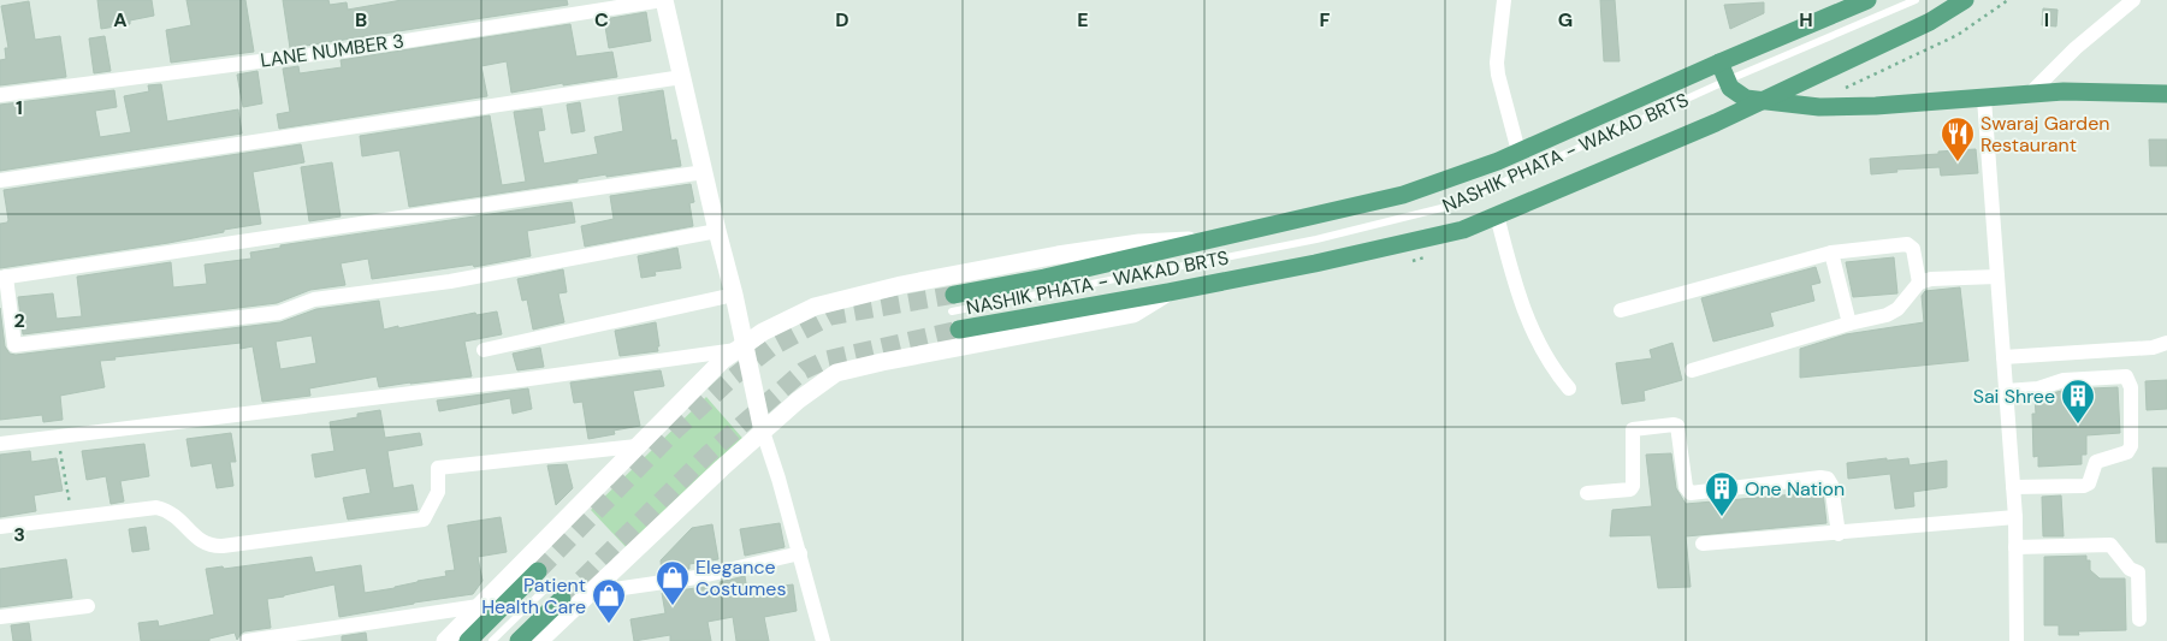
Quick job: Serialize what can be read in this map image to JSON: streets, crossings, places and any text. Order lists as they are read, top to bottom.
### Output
{
  "streets": {
    "street": ["LANE NUMBER 3"],
    "lane": ["NASHIK PHATA - WAKAD BRTS"]
  },
  "places": {
    "restaurant": ["Swaraj Garden Restaurant"],
    "building": ["Sai Shree", "One Nation"],
    "shop": ["Elegance Costumes", "Patient Health Care"]
  },
  "grid": {
    "columns": [
      "A",
      "B",
      "C",
      "D",
      "E",
      "F",
      "G",
      "H",
      "I"
    ],
    "rows": ["1", "2", "3"]
  }
}
